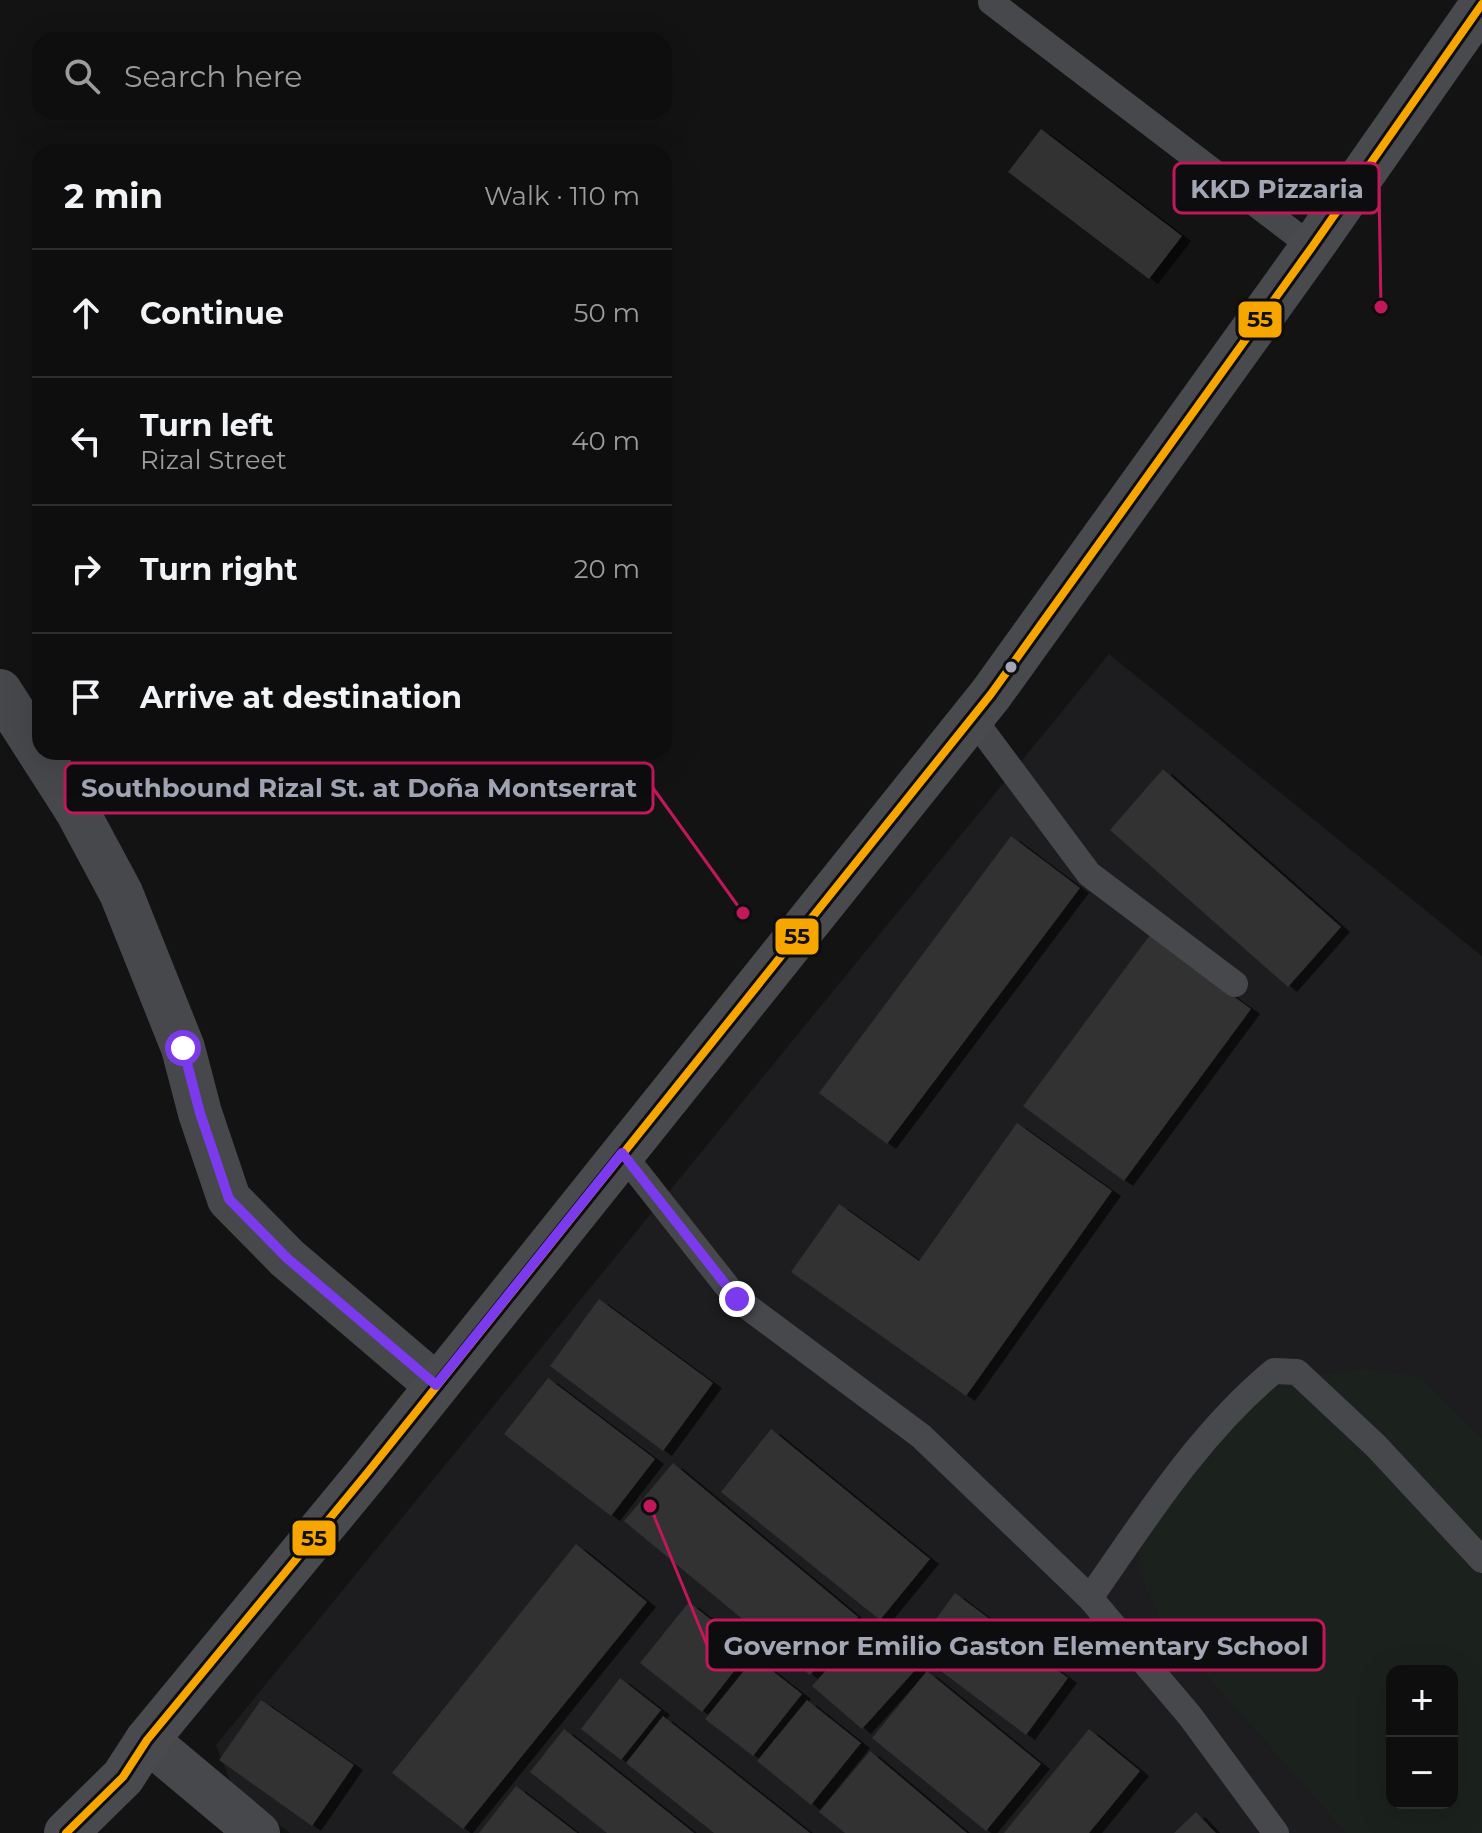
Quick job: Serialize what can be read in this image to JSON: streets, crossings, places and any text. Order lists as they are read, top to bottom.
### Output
{
  "places": ["KKD Pizzaria", "Southbound Rizal St. at Doña Montserrat", "Governor Emilio Gaston Elementary School"],
  "lines": ["transit line 55"],
  "page": {
    "search": "Search here",
    "heading": ["2 min", "Walk · 110 m"],
    "list": [
      ["Continue", "50 m"],
      ["Turn left", "Rizal Street", "40 m"],
      ["Turn right", "20 m"],
      "Arrive at destination"
    ],
    "map_buttons": ["+", "−"]
  }
}
